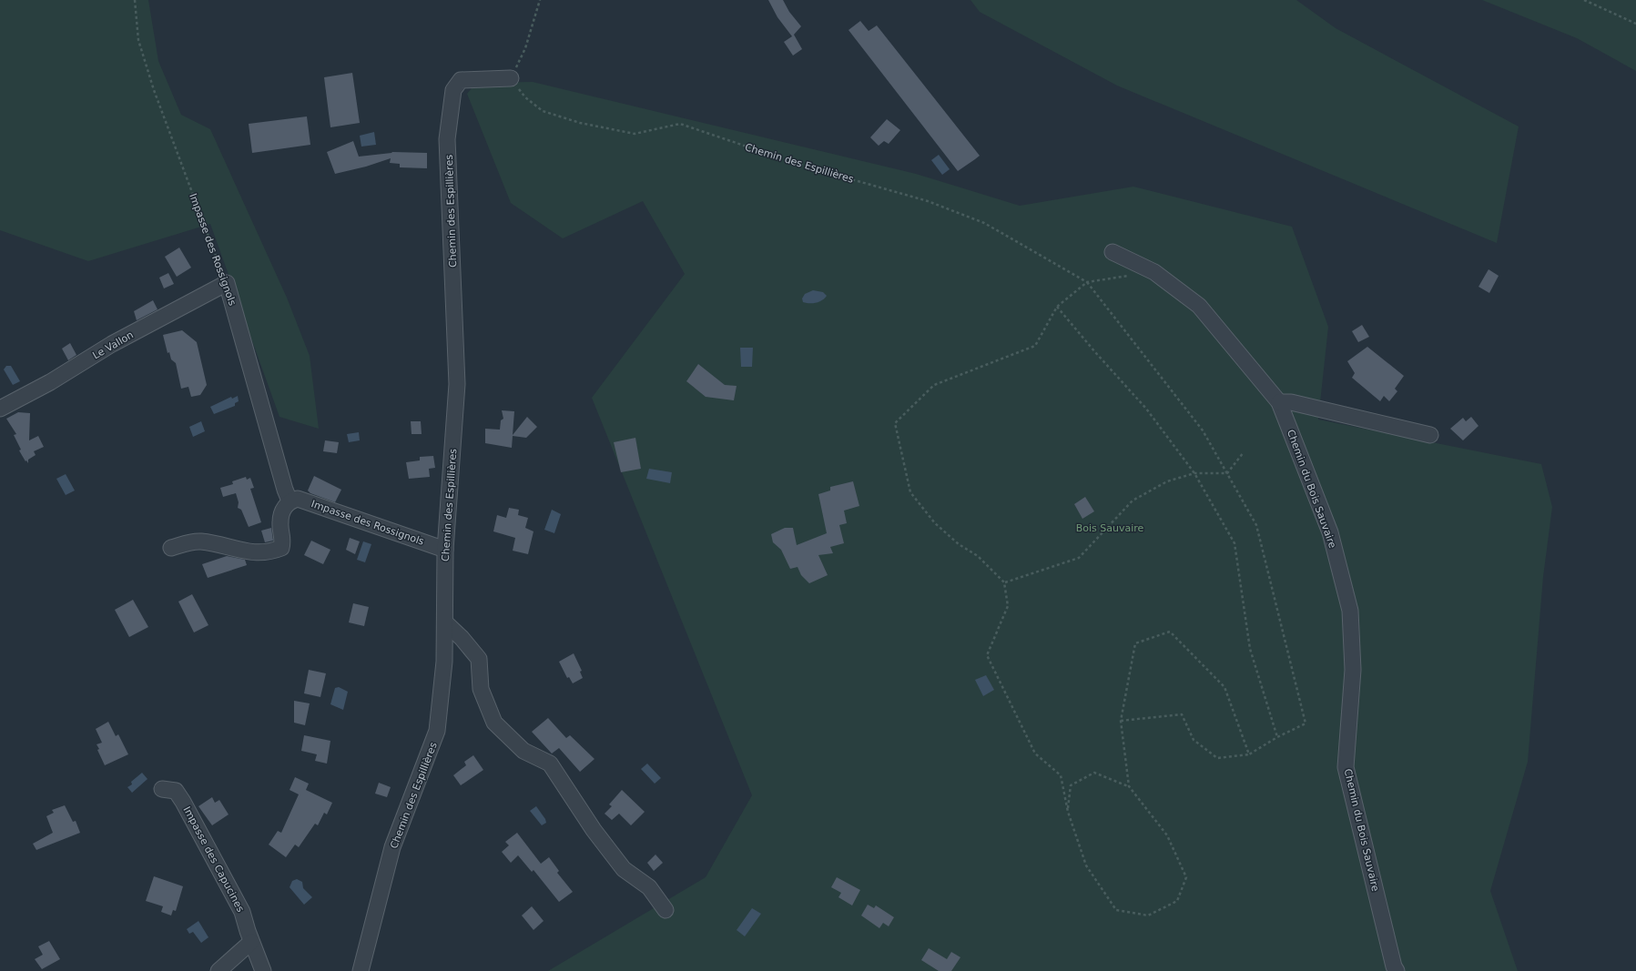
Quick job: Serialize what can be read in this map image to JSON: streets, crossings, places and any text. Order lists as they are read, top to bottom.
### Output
{
  "streets": {
    "street": [
      "Chemin des Espillières",
      "Impasse des Rossignols",
      "Le Vallon",
      "Chemin du Bois Sauvaire",
      "Impasse des Capucines"
    ]
  },
  "crossings": [
    ["Chemin des Espillières", "Impasse des Rossignols"],
    ["Impasse des Rossignols", "Le Vallon"]
  ],
  "parks": ["Bois Sauvaire"]
}
